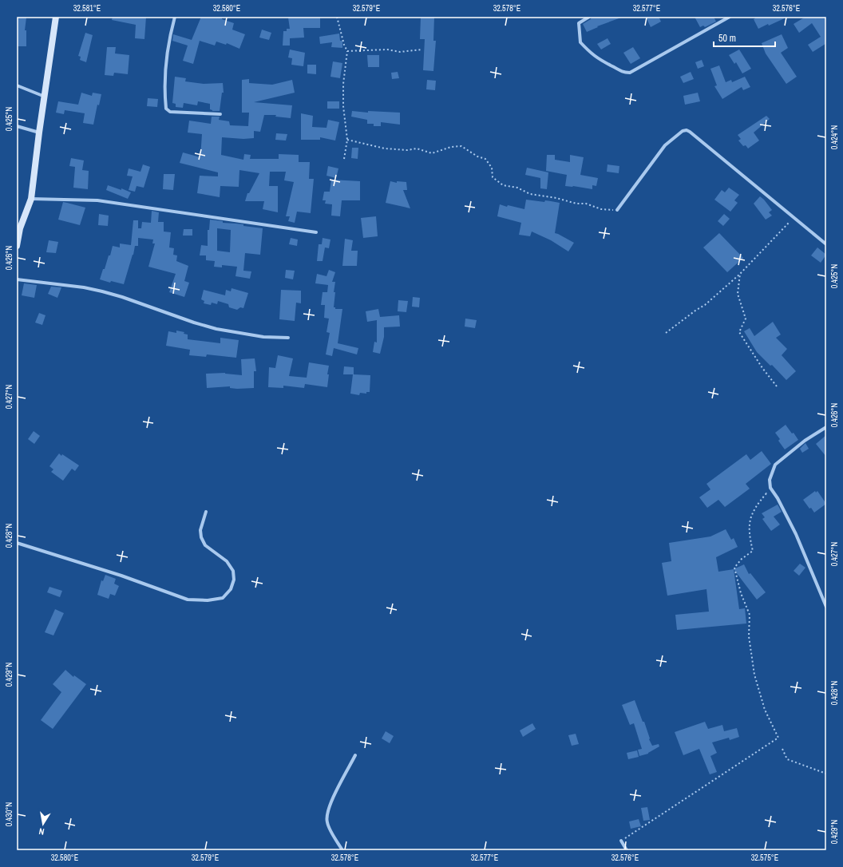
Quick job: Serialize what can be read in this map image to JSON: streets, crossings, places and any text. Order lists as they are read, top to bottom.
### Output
{
  "scale_bar": "50 m",
  "north": "bottom",
  "coordinates": [
    "32.581°E",
    "32.580°E",
    "32.579°E",
    "32.578°E",
    "32.577°E",
    "32.576°E",
    "0.425°N",
    "0.424°N",
    "0.426°N",
    "0.427°N",
    "0.428°N",
    "0.429°N",
    "0.430°N",
    "32.575°E"
  ]
}
